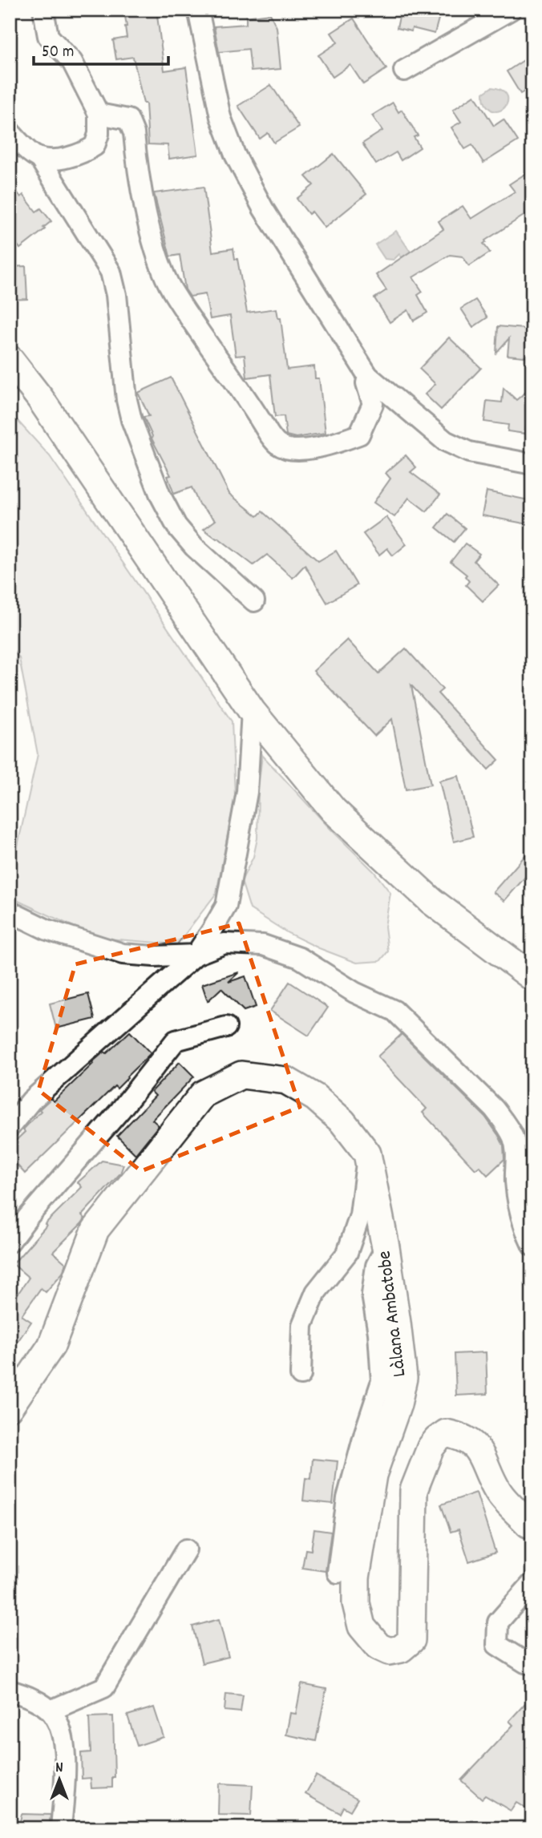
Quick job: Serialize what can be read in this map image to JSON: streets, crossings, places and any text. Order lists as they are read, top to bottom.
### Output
{
  "streets": {
    "street": ["Làlana Ambatobe"]
  },
  "scale_bar": "50 m",
  "north": "top"
}
